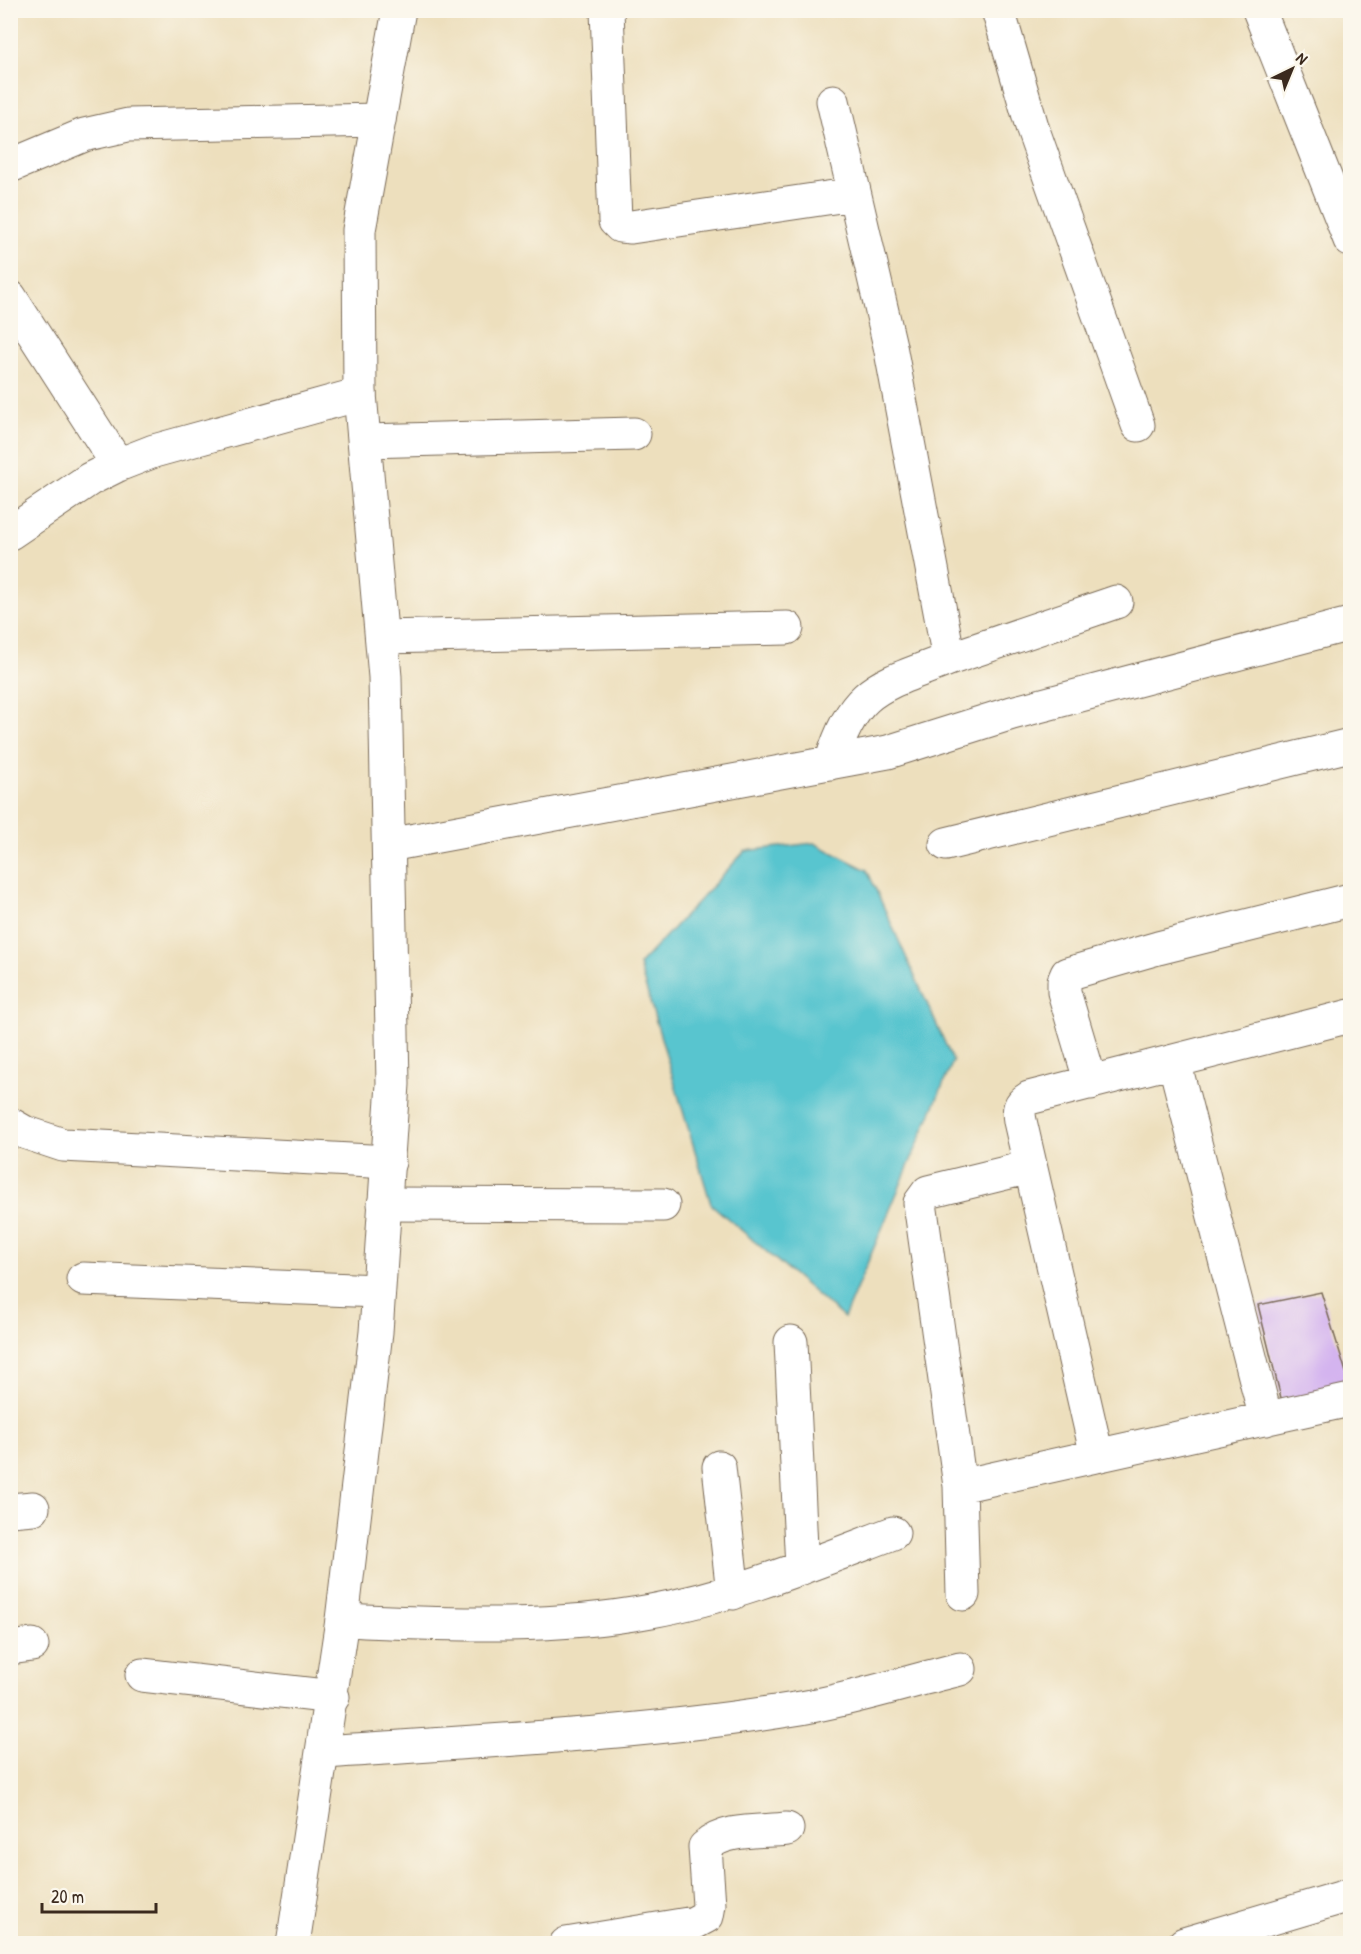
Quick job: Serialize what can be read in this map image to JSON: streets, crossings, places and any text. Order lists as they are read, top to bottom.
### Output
{
  "scale_bar": "20 m",
  "north": "top right"
}
